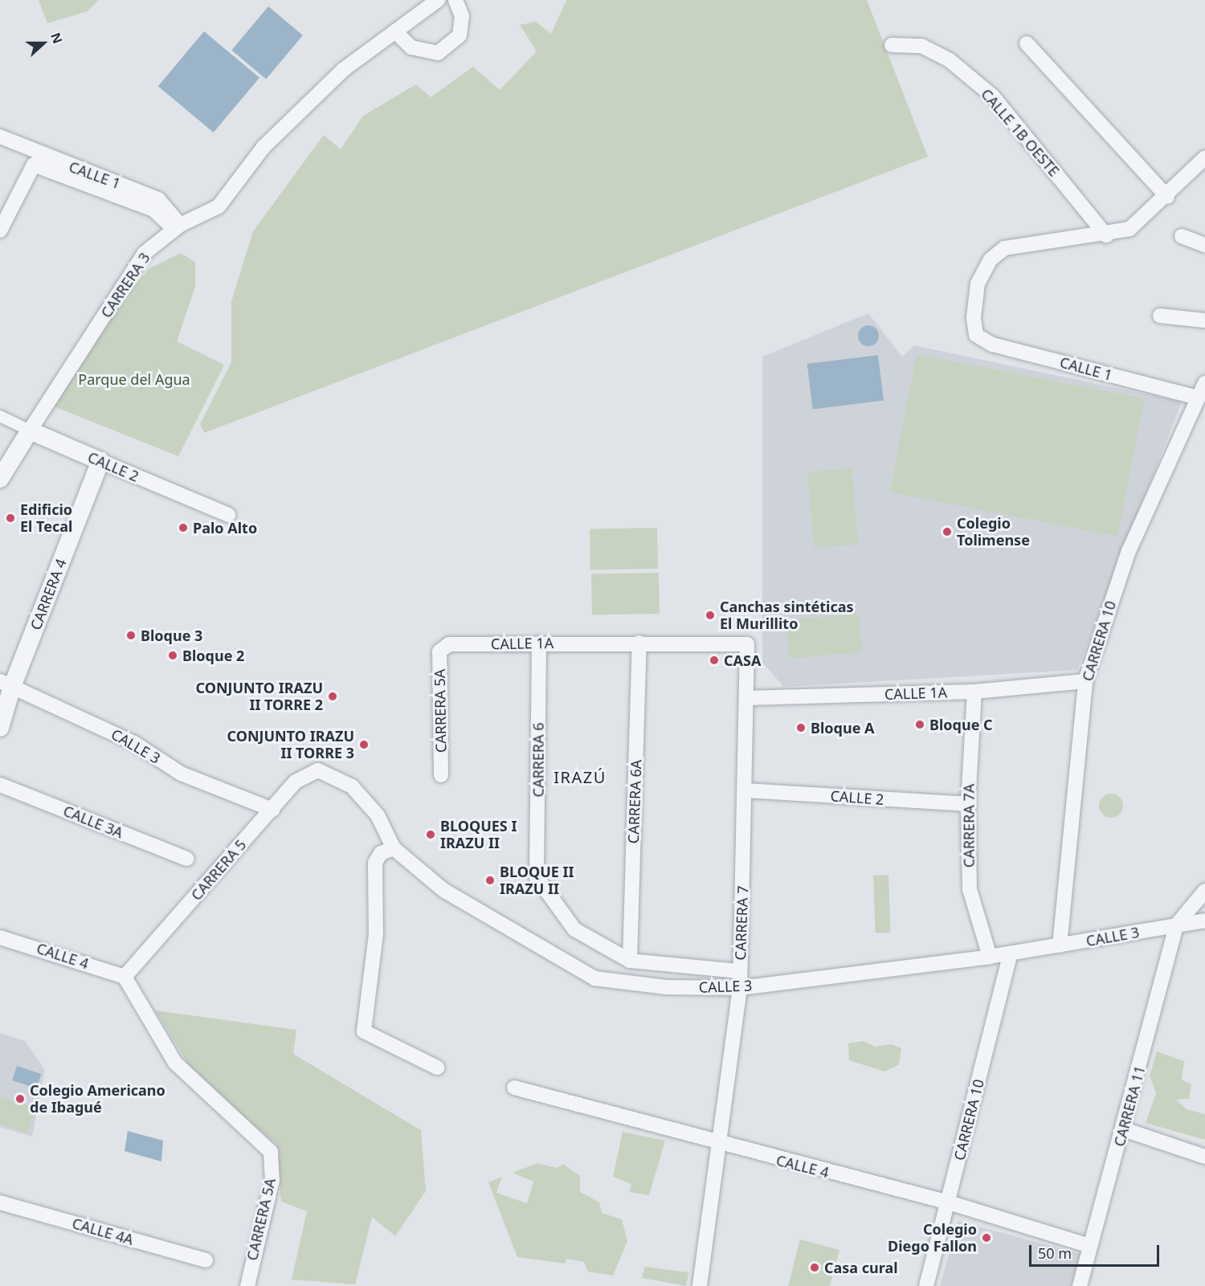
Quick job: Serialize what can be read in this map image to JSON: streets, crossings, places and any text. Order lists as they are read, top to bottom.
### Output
{
  "streets": {
    "street": [
      "CALLE 1B OESTE",
      "CALLE 1",
      "CARRERA 3",
      "CALLE 2",
      "CARRERA 4",
      "CARRERA 10",
      "CALLE 1A",
      "CARRERA 5A",
      "CALLE 3",
      "CARRERA 6",
      "CARRERA 6A",
      "CALLE 3A",
      "CARRERA 7A",
      "CARRERA 5",
      "CARRERA 7",
      "CALLE 4",
      "CARRERA 11",
      "CALLE 4A"
    ]
  },
  "crossings": [
    ["CALLE 1B OESTE", "CALLE 1"],
    ["CALLE 1", "CARRERA 3"],
    ["CALLE 1", "CARRERA 10"],
    ["CARRERA 3", "CALLE 2"],
    ["CALLE 2", "CARRERA 4"],
    ["CALLE 2", "CARRERA 7A"],
    ["CALLE 2", "CARRERA 7"],
    ["CARRERA 4", "CALLE 3"],
    ["CARRERA 10", "CALLE 1A"],
    ["CARRERA 10", "CALLE 3"],
    ["CARRERA 10", "CALLE 4"],
    ["CALLE 1A", "CARRERA 5A"],
    ["CALLE 1A", "CARRERA 6"],
    ["CALLE 1A", "CARRERA 6A"],
    ["CALLE 1A", "CARRERA 7A"],
    ["CALLE 1A", "CARRERA 7"],
    ["CARRERA 5A", "CARRERA 5"],
    ["CARRERA 5A", "CALLE 4"],
    ["CALLE 3", "CARRERA 6"],
    ["CALLE 3", "CARRERA 6A"],
    ["CALLE 3", "CARRERA 7A"],
    ["CALLE 3", "CARRERA 5"],
    ["CALLE 3", "CARRERA 7"],
    ["CALLE 3", "CARRERA 11"],
    ["CARRERA 5", "CALLE 4"],
    ["CARRERA 7", "CALLE 4"],
    ["CALLE 4", "CARRERA 11"]
  ],
  "districts": ["IRAZÚ"],
  "parks": ["Parque del Agua"],
  "places": [
    "Edificio El Tecal",
    "Palo Alto",
    "Colegio Tolimense",
    "Canchas sintéticas El Murillito",
    "Bloque 3",
    "Bloque 2",
    "CASA",
    "CONJUNTO IRAZU II TORRE 2",
    "Bloque C",
    "Bloque A",
    "CONJUNTO IRAZU II TORRE 3",
    "BLOQUES I IRAZU II",
    "BLOQUE II IRAZU II",
    "Colegio Americano de Ibagué",
    "Colegio Diego Fallon",
    "Casa cural"
  ],
  "scale_bar": "50 m",
  "north": "right"
}
